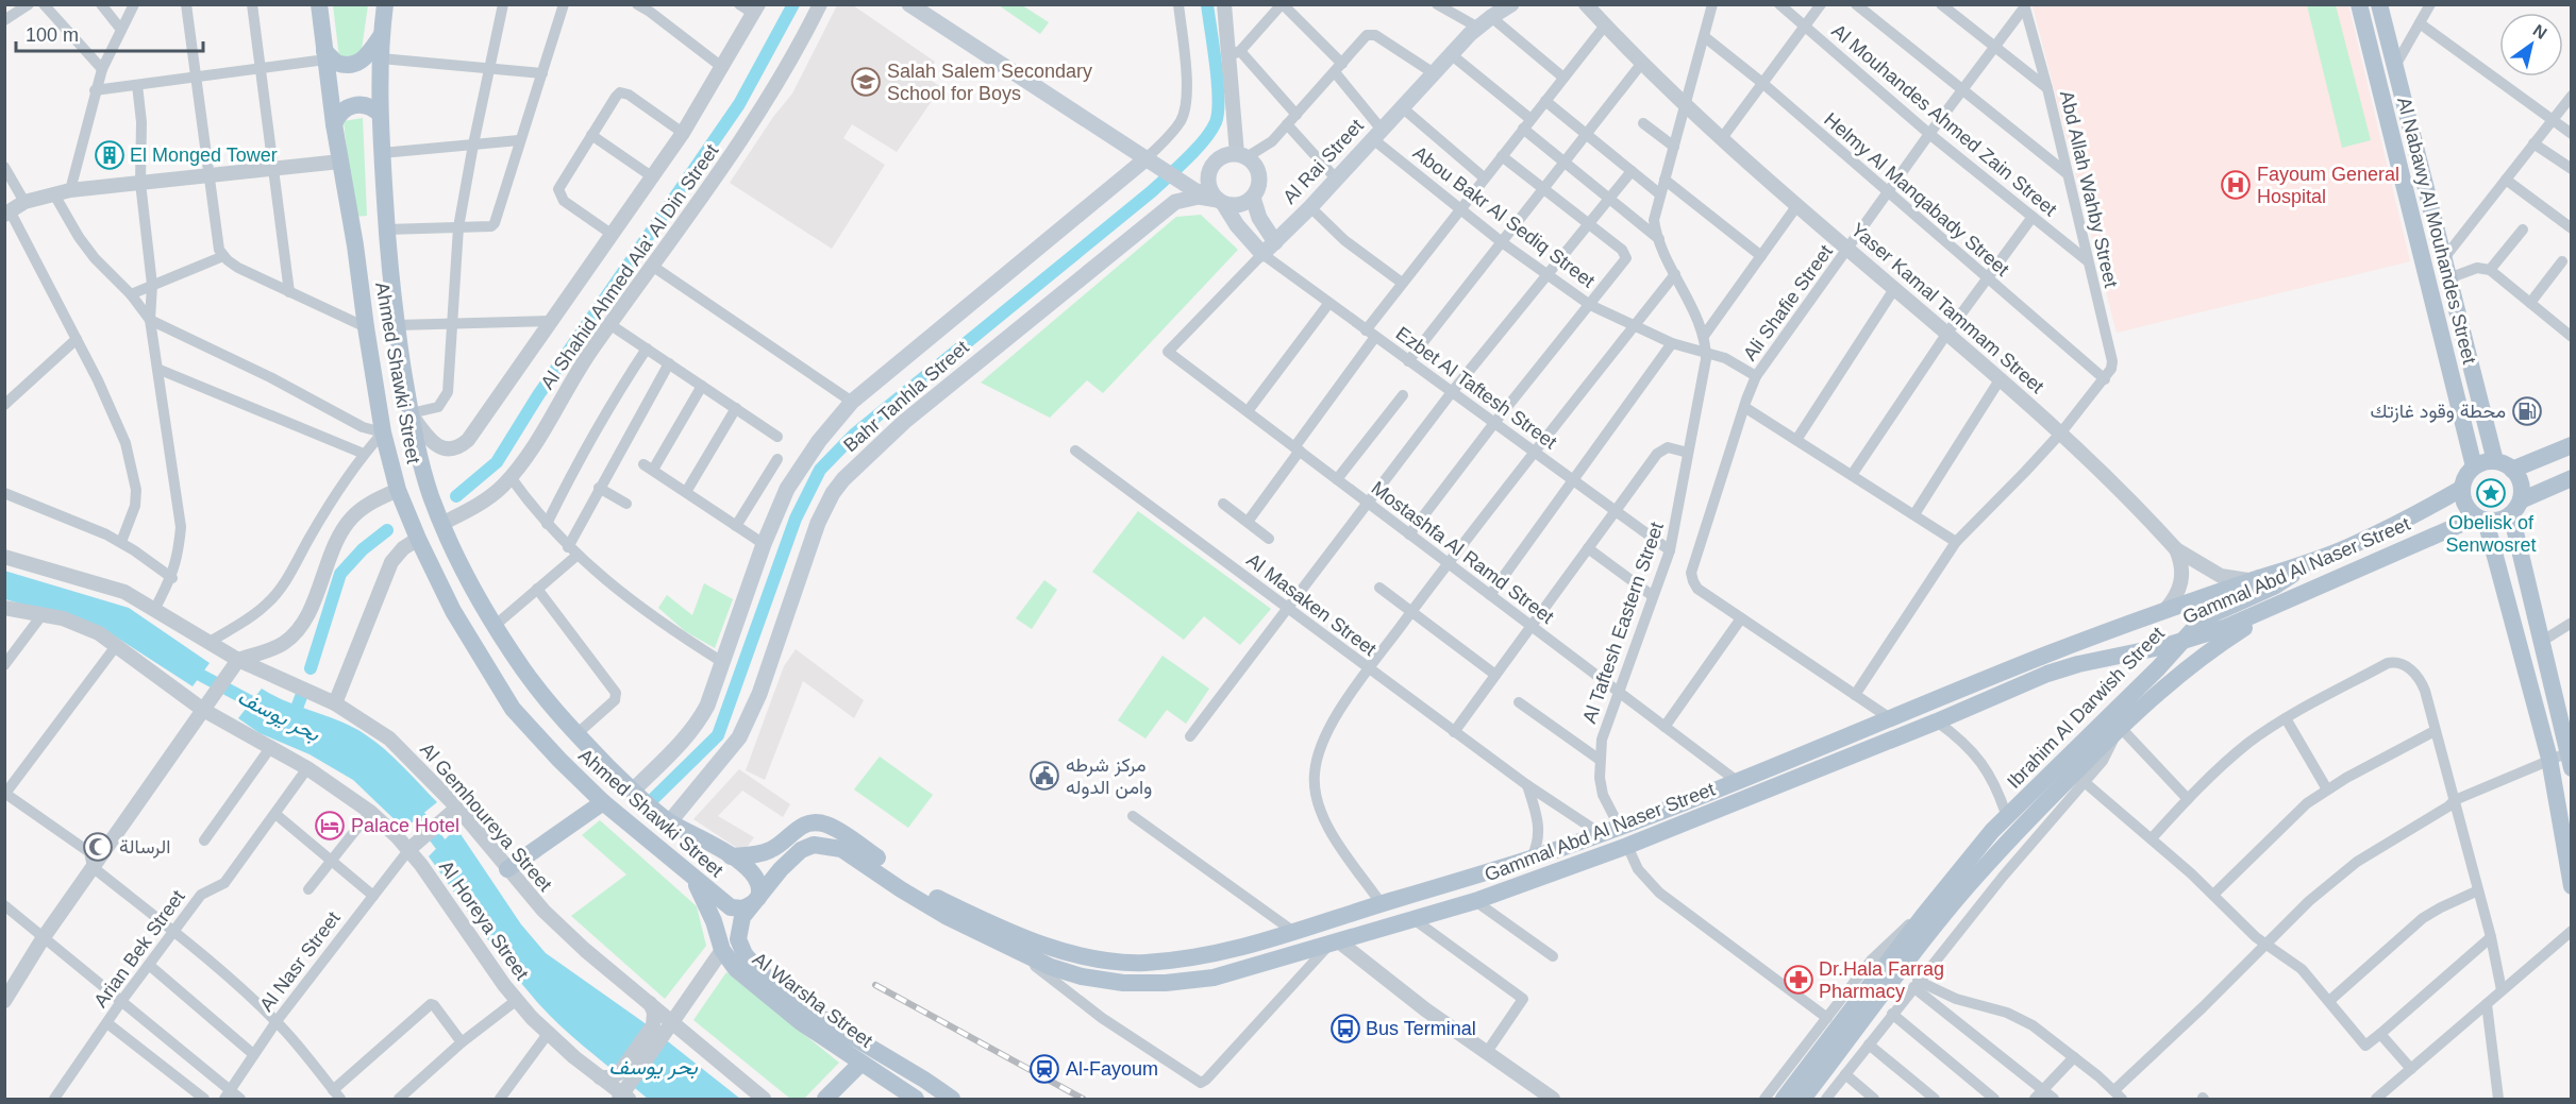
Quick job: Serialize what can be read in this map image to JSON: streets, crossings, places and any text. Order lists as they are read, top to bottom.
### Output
{
  "streets": {
    "main road": [
      "Al Rai Street",
      "Al Nabawy Al Mouhandes Street",
      "Ahmed Shawki Street",
      "Bahr Tanhla Street",
      "Gammal Abd Al Naser Street",
      "Ibrahim Al Darwish Street",
      "Al Warsha Street"
    ],
    "street": [
      "Al Mouhandes Ahmed Zain Street",
      "Abd Allah Wahby Street",
      "Helmy Al Manqabady Street",
      "Abou Bakr Al Sediq Street",
      "Al Shahid Ahmed Ala' Al Din Street",
      "Ali Shafie Street",
      "Yaser Kamal Tammam Street",
      "Ezbet Al Taftesh Street",
      "Mostashfa Al Ramd Street",
      "Al Masaken Street",
      "Al Taftesh Eastern Street",
      "Al Gemhoureya Street",
      "Al Horeya Street",
      "Arian Bek Street",
      "Al Nasr Street"
    ]
  },
  "crossings": [
    ["Al Mouhandes Ahmed Zain Street", "Abd Allah Wahby Street"],
    ["Al Mouhandes Ahmed Zain Street", "Ali Shafie Street"],
    ["Al Rai Street", "Abou Bakr Al Sediq Street"],
    ["Al Rai Street", "Ezbet Al Taftesh Street"],
    ["Al Rai Street", "Mostashfa Al Ramd Street"],
    ["Abd Allah Wahby Street", "Helmy Al Manqabady Street"],
    ["Abd Allah Wahby Street", "Ali Shafie Street"],
    ["Helmy Al Manqabady Street", "Ali Shafie Street"],
    ["Abou Bakr Al Sediq Street", "Ali Shafie Street"],
    ["Abou Bakr Al Sediq Street", "Al Taftesh Eastern Street"],
    ["Al Nabawy Al Mouhandes Street", "Gammal Abd Al Naser Street"],
    ["Al Shahid Ahmed Ala' Al Din Street", "Ahmed Shawki Street"],
    ["Ali Shafie Street", "Yaser Kamal Tammam Street"],
    ["Yaser Kamal Tammam Street", "Gammal Abd Al Naser Street"],
    ["Ahmed Shawki Street", "Bahr Tanhla Street"],
    ["Ahmed Shawki Street", "Al Warsha Street"],
    ["Ezbet Al Taftesh Street", "Al Taftesh Eastern Street"],
    ["Mostashfa Al Ramd Street", "Gammal Abd Al Naser Street"],
    ["Mostashfa Al Ramd Street", "Al Taftesh Eastern Street"],
    ["Gammal Abd Al Naser Street", "Al Masaken Street"],
    ["Gammal Abd Al Naser Street", "Al Taftesh Eastern Street"],
    ["Gammal Abd Al Naser Street", "Ibrahim Al Darwish Street"],
    ["Al Horeya Street", "Arian Bek Street"],
    ["Al Horeya Street", "Al Nasr Street"]
  ],
  "water": ["بحر يوسف"],
  "places": {
    "school or university": ["Salah Salem Secondary School for Boys"],
    "building": ["El Monged Tower"],
    "hospital": ["Fayoum General Hospital"],
    "fuel station": ["محطة وقود غازتك"],
    "place": ["Obelisk of Senwosret"],
    "public building": ["مركز شرطه وامن الدوله"],
    "hotel": ["Palace Hotel"],
    "mosque": ["الرسالة"],
    "pharmacy": ["Dr.Hala Farrag Pharmacy"],
    "bus stop": ["Bus Terminal"],
    "station": ["Al-Fayoum"]
  },
  "scale_bar": "100 m",
  "north": "top right"
}
